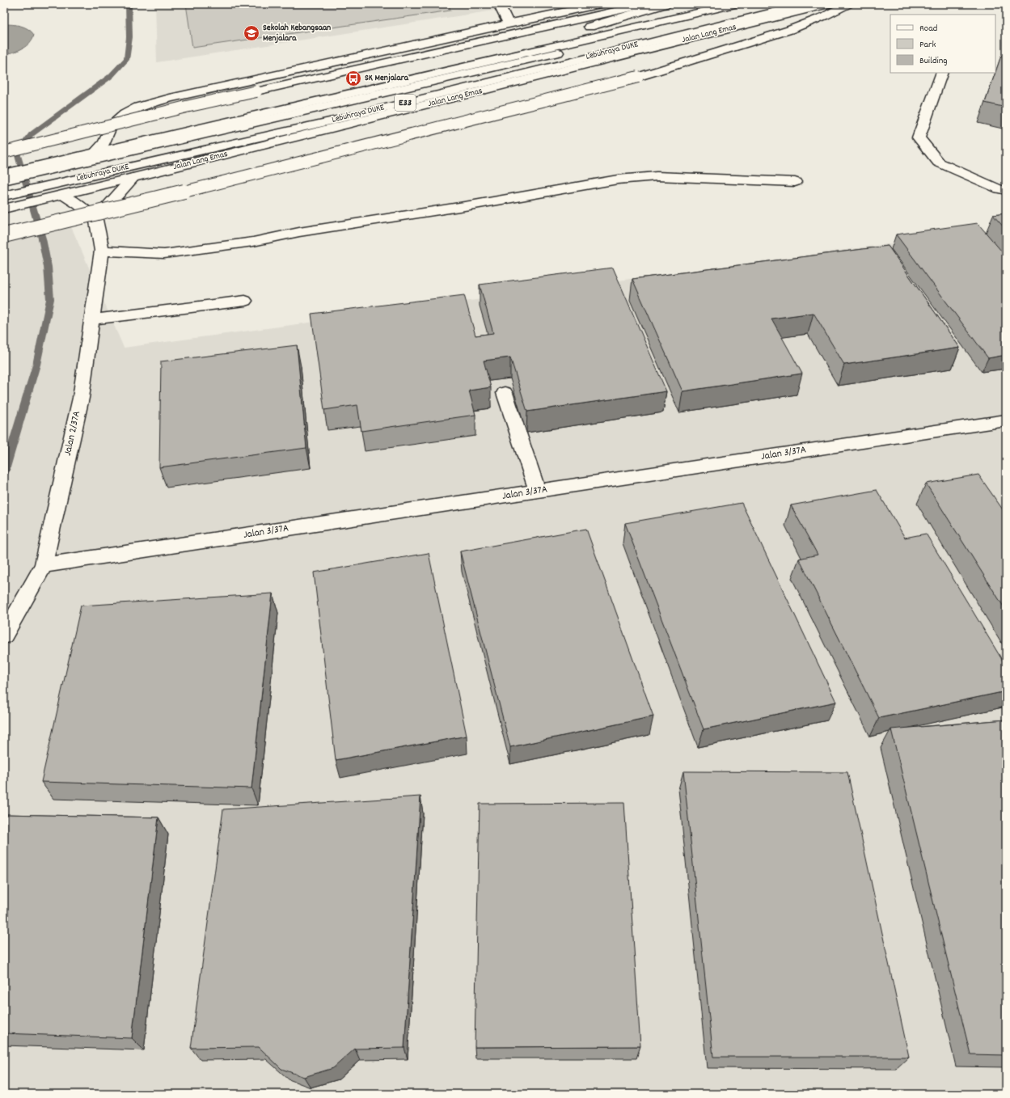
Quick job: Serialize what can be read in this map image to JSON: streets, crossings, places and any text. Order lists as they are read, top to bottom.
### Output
{
  "streets": {
    "main road": [
      "Jalan Lang Emas",
      "Lebuhraya DUKE",
      "E33",
      "Jalan 2/37A",
      "Jalan 3/37A"
    ]
  },
  "crossings": [
    ["Jalan 2/37A", "Jalan 3/37A"]
  ],
  "places": {
    "school or university": ["Sekolah Kebangsaan Menjalara"],
    "bus stop": ["SK Menjalara"]
  },
  "legend": ["Road", "Park", "Building"]
}
